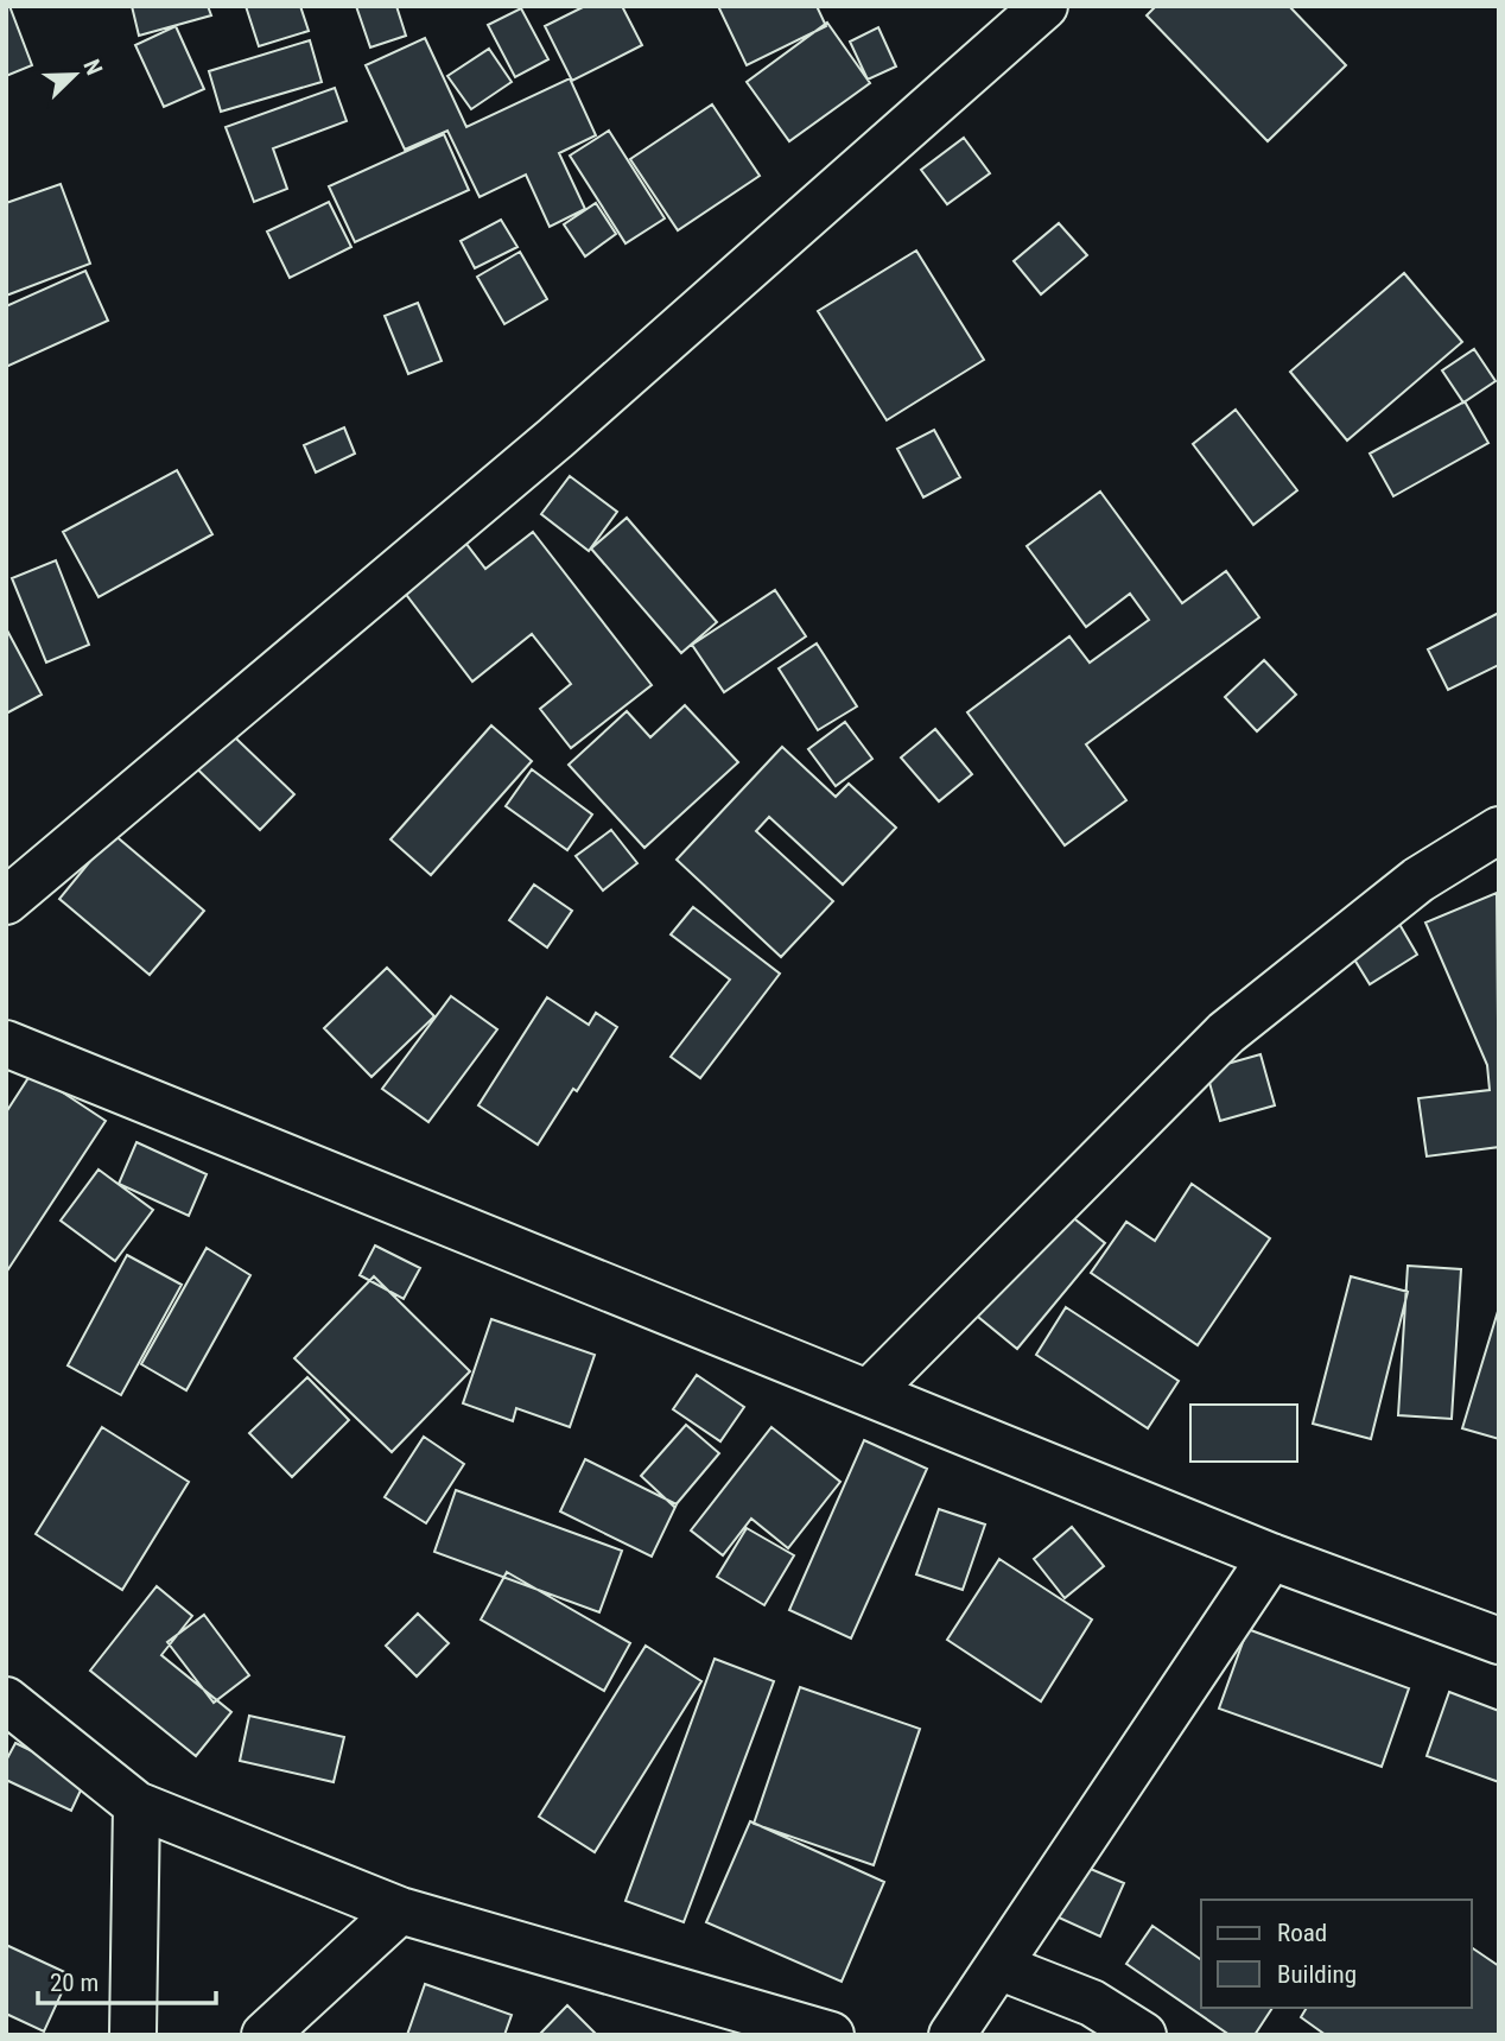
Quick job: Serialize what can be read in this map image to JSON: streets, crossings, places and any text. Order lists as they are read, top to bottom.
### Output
{
  "legend": ["Road", "Building"],
  "scale_bar": "20 m",
  "north": "top right"
}
